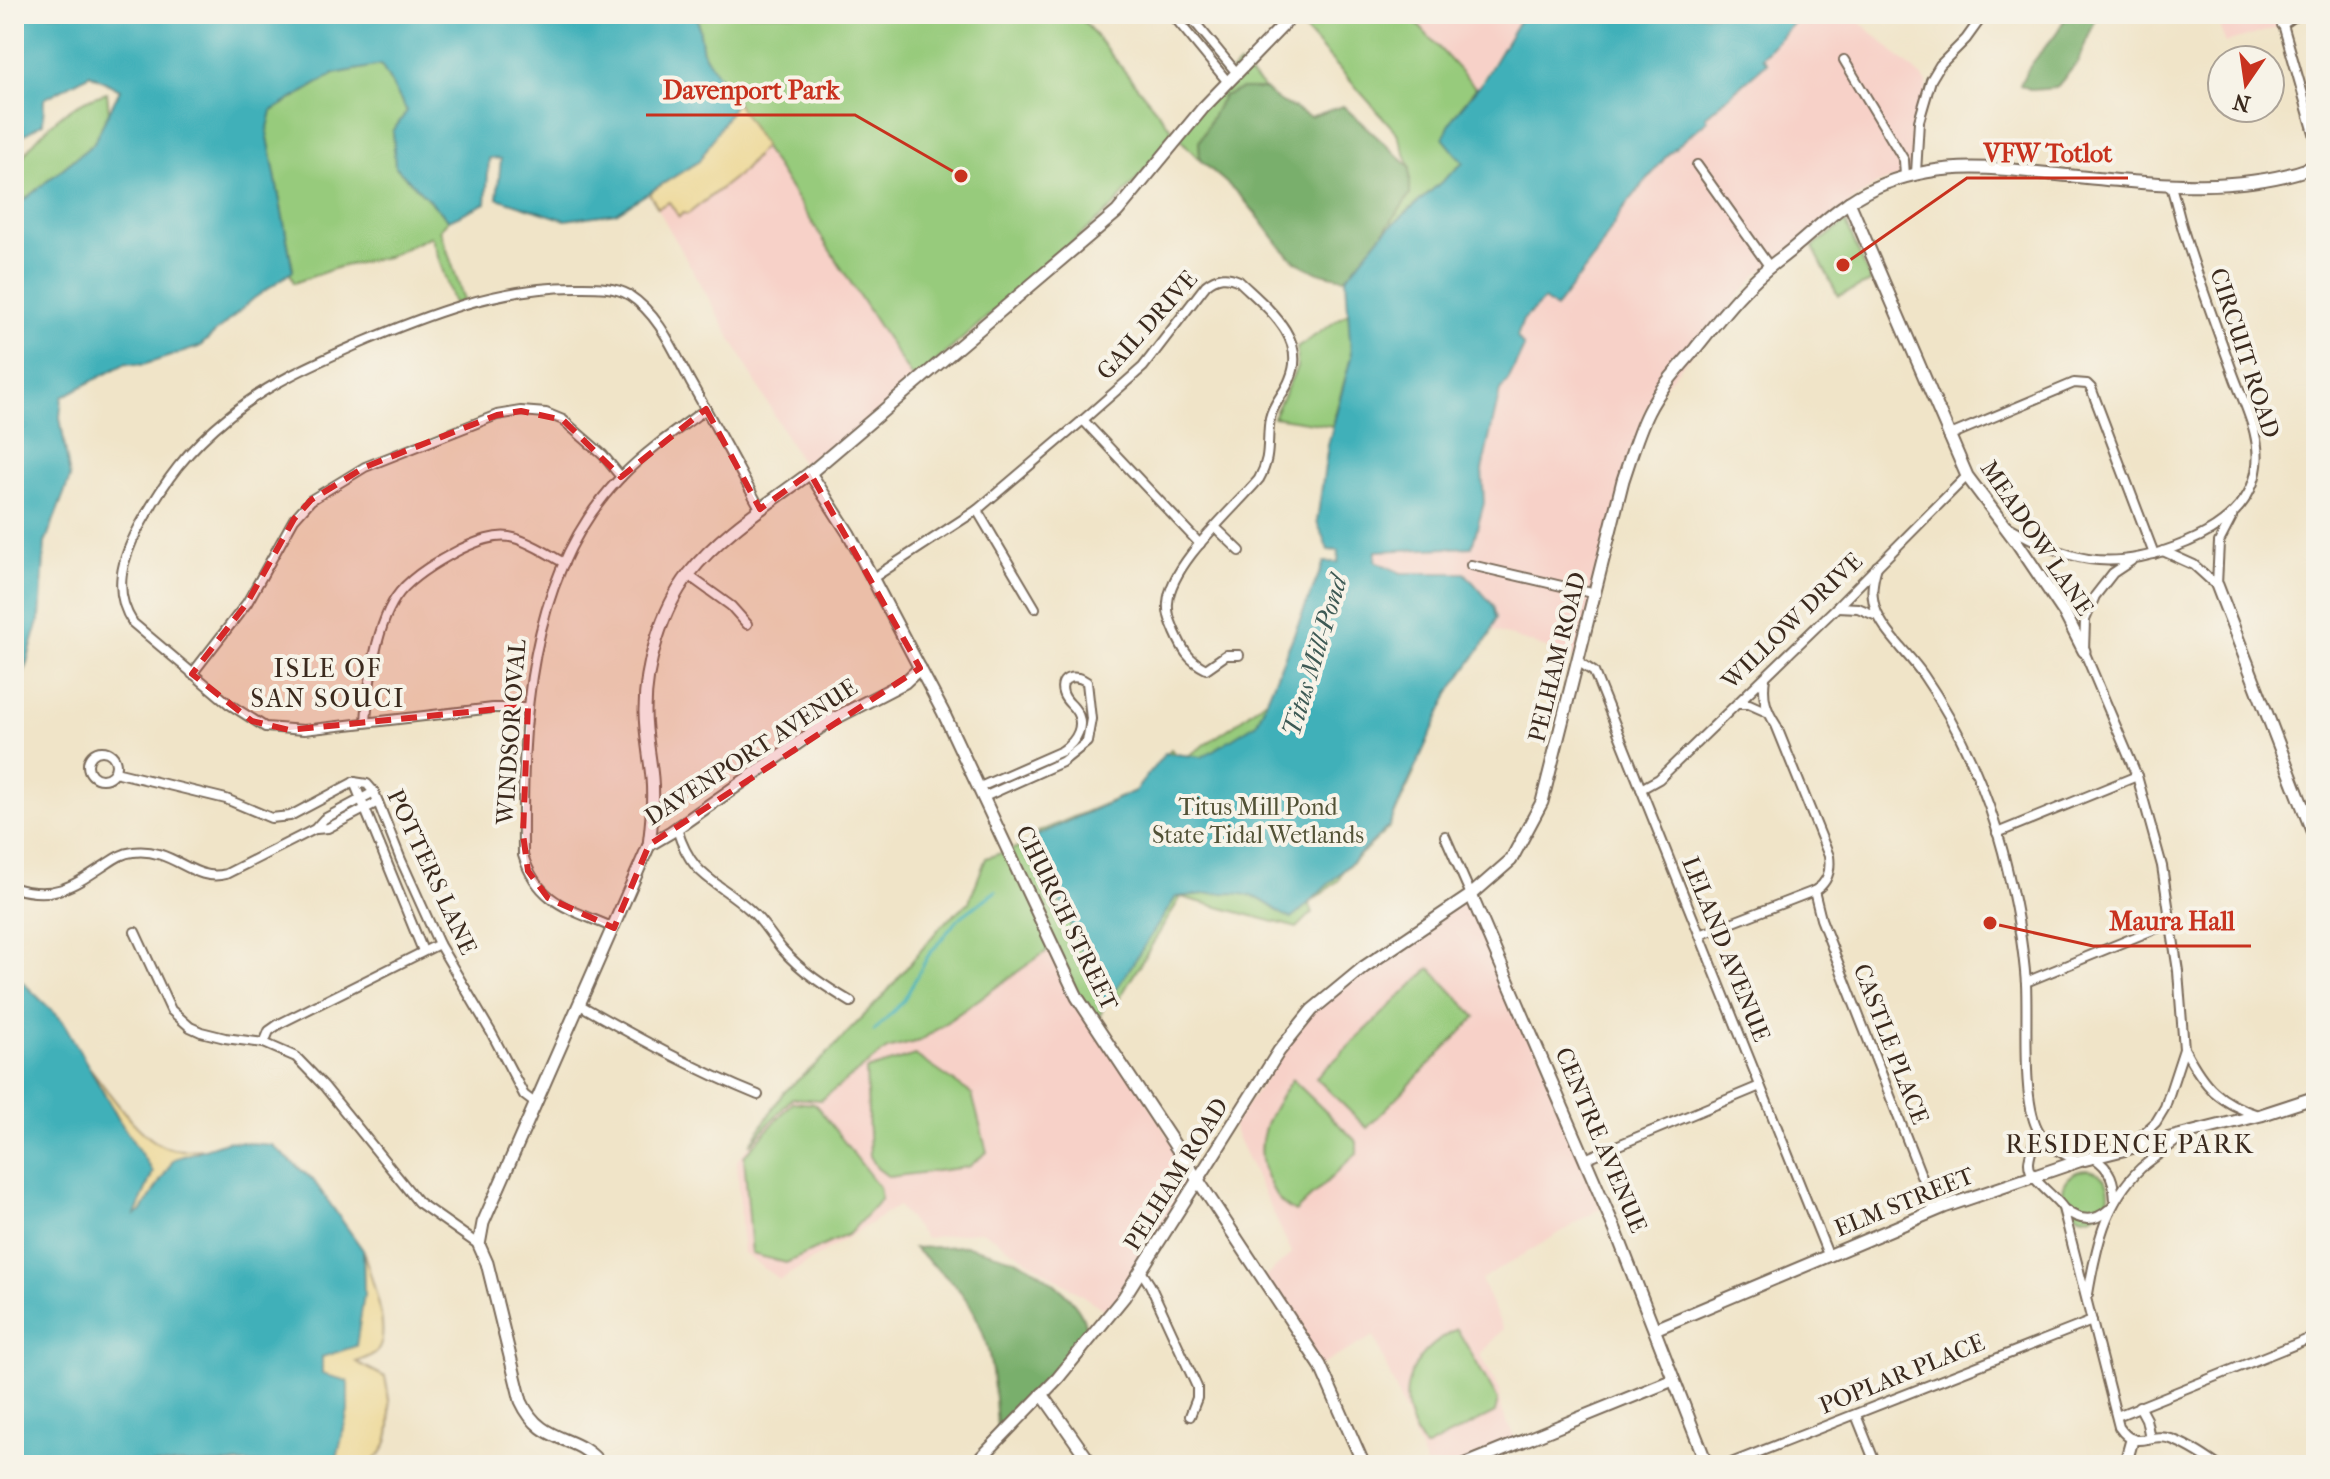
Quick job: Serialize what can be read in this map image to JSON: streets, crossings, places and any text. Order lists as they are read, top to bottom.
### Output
{
  "streets": {
    "street": [
      "GAIL DRIVE",
      "CIRCUIT ROAD",
      "MEADOW LANE",
      "WILLOW DRIVE",
      "PELHAM ROAD",
      "WINDSOR OVAL",
      "DAVENPORT AVENUE",
      "POTTERS LANE",
      "CHURCH STREET",
      "LELAND AVENUE",
      "CASTLE PLACE",
      "CENTRE AVENUE",
      "ELM STREET",
      "POPLAR PLACE"
    ]
  },
  "crossings": [
    ["CIRCUIT ROAD", "MEADOW LANE"],
    ["CIRCUIT ROAD", "PELHAM ROAD"],
    ["MEADOW LANE", "WILLOW DRIVE"],
    ["MEADOW LANE", "PELHAM ROAD"],
    ["MEADOW LANE", "ELM STREET"],
    ["WILLOW DRIVE", "LELAND AVENUE"],
    ["PELHAM ROAD", "CHURCH STREET"],
    ["PELHAM ROAD", "LELAND AVENUE"],
    ["PELHAM ROAD", "CENTRE AVENUE"],
    ["WINDSOR OVAL", "DAVENPORT AVENUE"],
    ["DAVENPORT AVENUE", "POTTERS LANE"],
    ["DAVENPORT AVENUE", "CHURCH STREET"],
    ["LELAND AVENUE", "ELM STREET"],
    ["CASTLE PLACE", "ELM STREET"],
    ["CENTRE AVENUE", "ELM STREET"]
  ],
  "districts": ["ISLE OF SAN SOUCI", "RESIDENCE PARK"],
  "water": ["Titus Mill-Pond"],
  "parks": ["Titus Mill Pond State Tidal Wetlands"],
  "places": ["Davenport Park", "VFW Totlot", "Maura Hall"],
  "north": "bottom"
}
